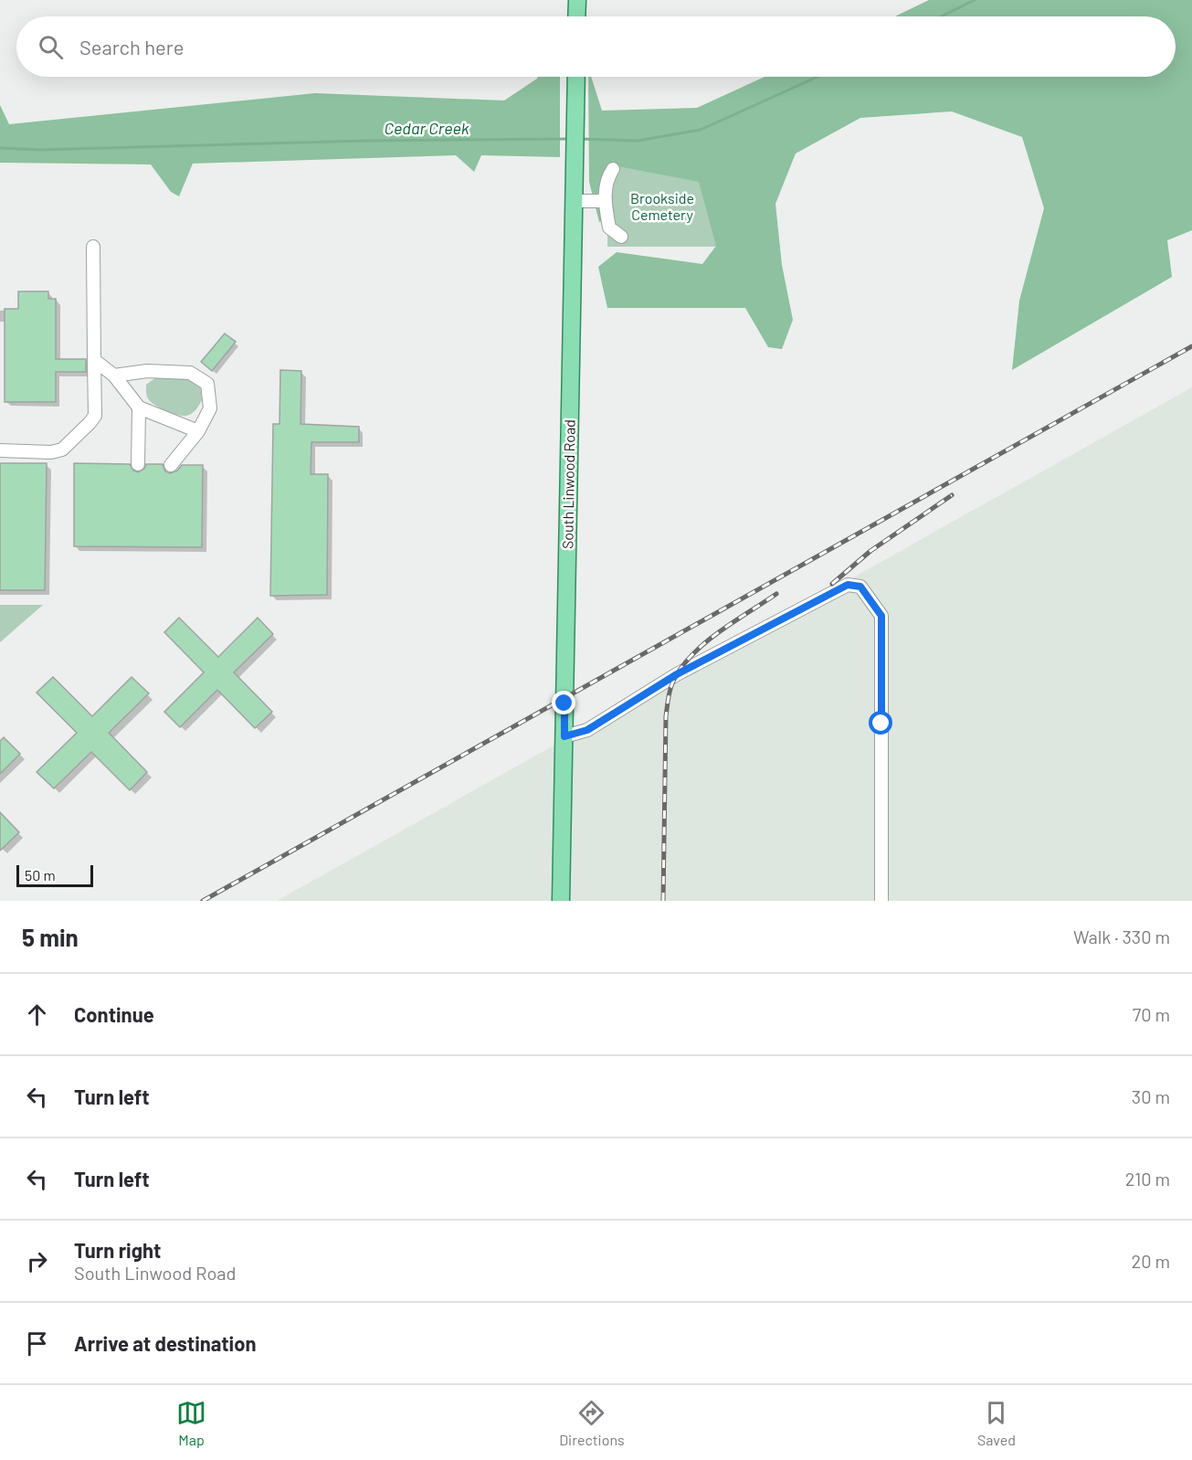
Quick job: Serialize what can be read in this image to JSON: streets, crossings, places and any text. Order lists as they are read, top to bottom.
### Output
{
  "streets": {
    "main road": ["South Linwood Road"]
  },
  "water": ["Cedar Creek"],
  "parks": ["Brookside Cemetery"],
  "scale_bar": "50 m",
  "page": {
    "search": "Search here",
    "scale": "50 m",
    "heading": ["5 min", "Walk · 330 m"],
    "list": [
      ["Continue", "70 m"],
      ["Turn left", "30 m"],
      ["Turn left", "210 m"],
      ["Turn right", "South Linwood Road", "20 m"],
      "Arrive at destination"
    ],
    "nav": ["Map", "Directions", "Saved"]
  }
}
